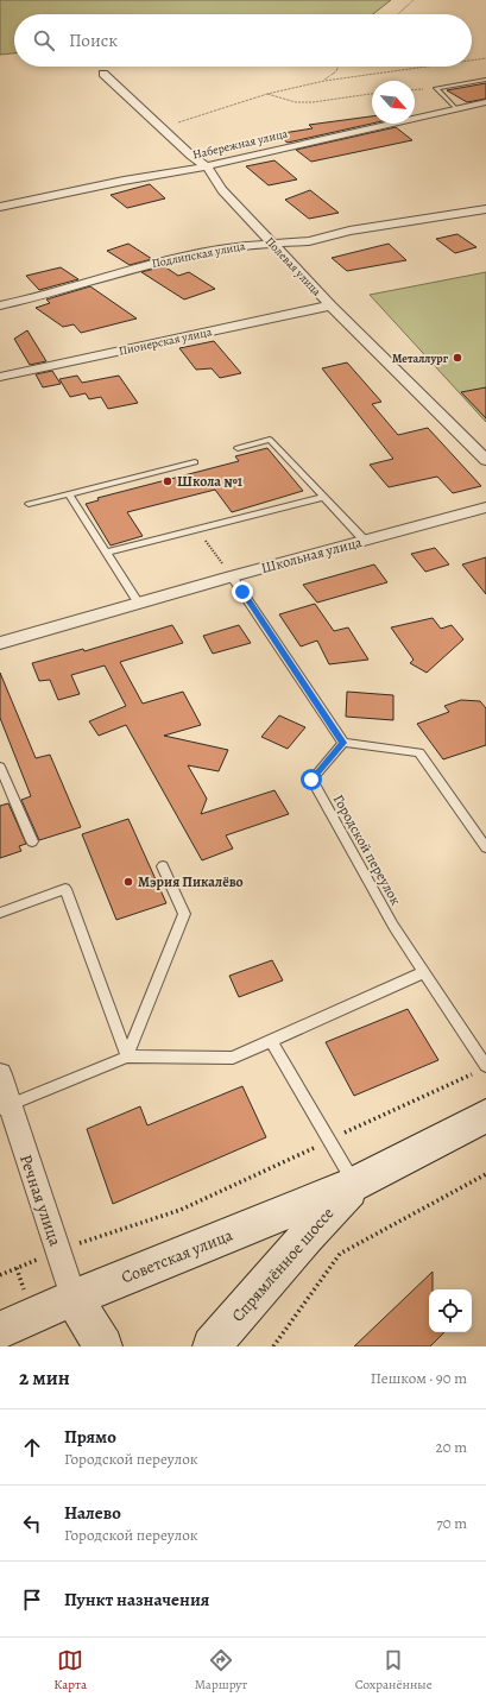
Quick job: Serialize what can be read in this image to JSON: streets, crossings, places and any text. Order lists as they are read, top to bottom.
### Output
{
  "streets": {
    "street": [
      "Набережная улица",
      "Подлипская улица",
      "Полевая улица",
      "Пионерская улица",
      "Школьная улица",
      "Речная улица",
      "Советская улица",
      "Спрямлённое шоссе"
    ],
    "lane": ["Городской переулок"]
  },
  "crossings": [
    ["Набережная улица", "Полевая улица"],
    ["Подлипская улица", "Полевая улица"],
    ["Полевая улица", "Пионерская улица"],
    ["Речная улица", "Советская улица"],
    ["Советская улица", "Спрямлённое шоссе"]
  ],
  "places": ["Металлург", "Школа №1", "Мэрия Пикалёво"],
  "north": "bottom right",
  "page": {
    "search": "Поиск",
    "heading": ["2 мин", "Пешком · 90 m"],
    "list": [
      ["Прямо", "Городской переулок", "20 m"],
      ["Налево", "Городской переулок", "70 m"],
      "Пункт назначения"
    ],
    "nav": ["Карта", "Маршрут", "Сохранённые"]
  }
}
